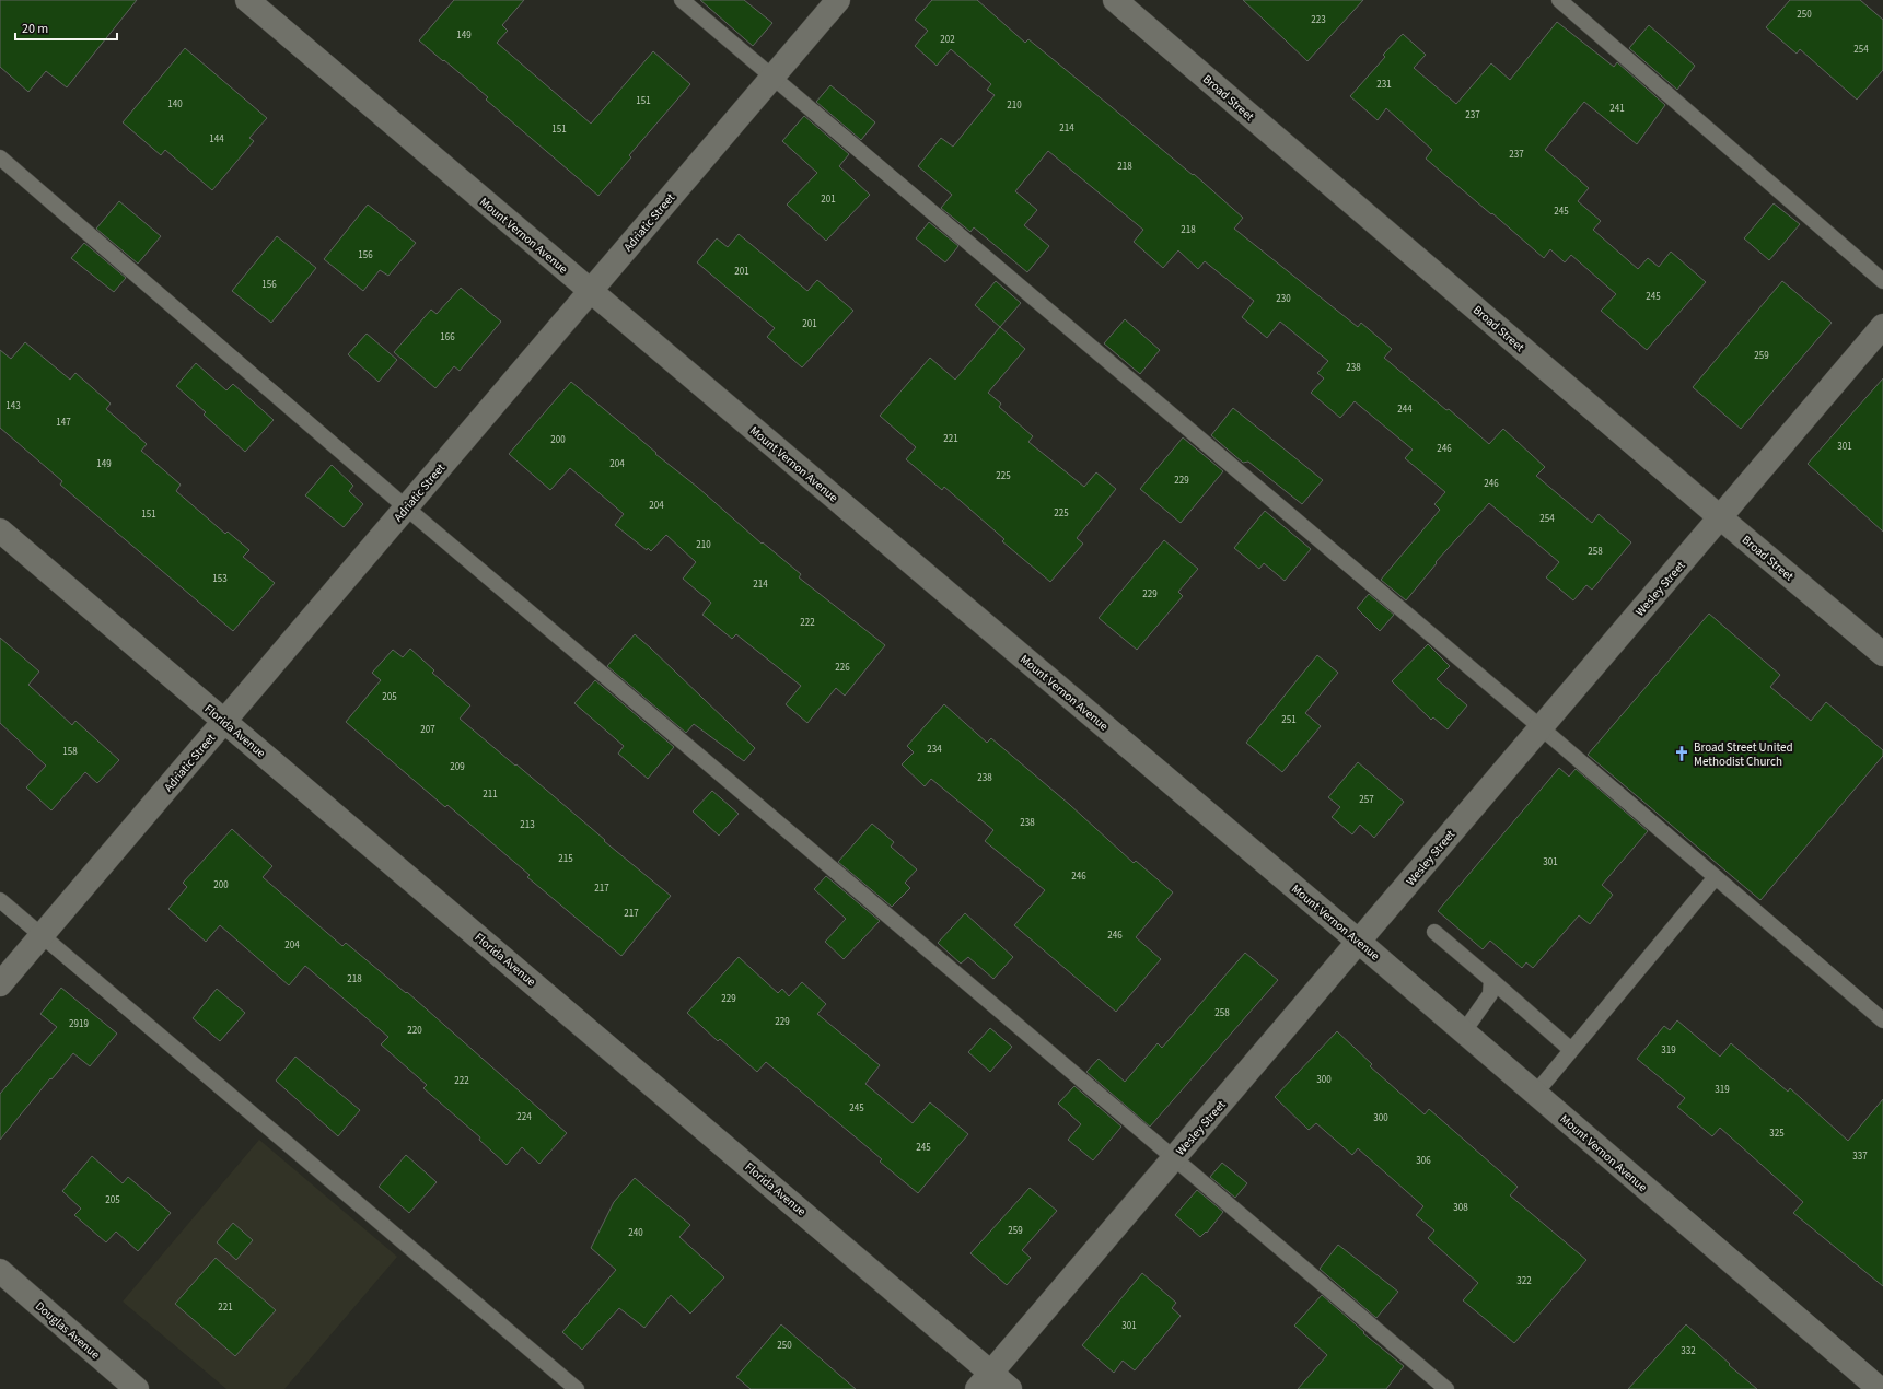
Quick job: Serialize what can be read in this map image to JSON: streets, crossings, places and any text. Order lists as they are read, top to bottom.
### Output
{
  "streets": {
    "street": [
      "Broad Street",
      "Adriatic Street",
      "Mount Vernon Avenue",
      "Wesley Street",
      "Florida Avenue",
      "Douglas Avenue"
    ]
  },
  "crossings": [
    ["Broad Street", "Wesley Street"],
    ["Adriatic Street", "Mount Vernon Avenue"],
    ["Adriatic Street", "Florida Avenue"],
    ["Mount Vernon Avenue", "Wesley Street"],
    ["Wesley Street", "Florida Avenue"]
  ],
  "places": {
    "church": ["Broad Street United Methodist Church"]
  },
  "house_numbers": [
    "250",
    "223",
    "149",
    "202",
    "254",
    "231",
    "151",
    "140",
    "210",
    "241",
    "237",
    "214",
    "151",
    "144",
    "237",
    "218",
    "201",
    "245",
    "218",
    "156",
    "201",
    "156",
    "245",
    "230",
    "201",
    "166",
    "259",
    "238",
    "143",
    "244",
    "147",
    "221",
    "200",
    "301",
    "246",
    "149",
    "204",
    "225",
    "229",
    "246",
    "204",
    "225",
    "151",
    "254",
    "210",
    "258",
    "153",
    "214",
    "229",
    "222",
    "226",
    "205",
    "251",
    "207",
    "234",
    "158",
    "209",
    "238",
    "211",
    "257",
    "238",
    "213",
    "215",
    "301",
    "246",
    "200",
    "217",
    "217",
    "246",
    "204",
    "218",
    "229",
    "258",
    "229",
    "2919",
    "220",
    "319",
    "300",
    "222",
    "319",
    "245",
    "224",
    "300",
    "325",
    "245",
    "337",
    "306",
    "205",
    "308",
    "259",
    "240",
    "322",
    "221",
    "301",
    "250",
    "332"
  ],
  "scale_bar": "20 m"
}
